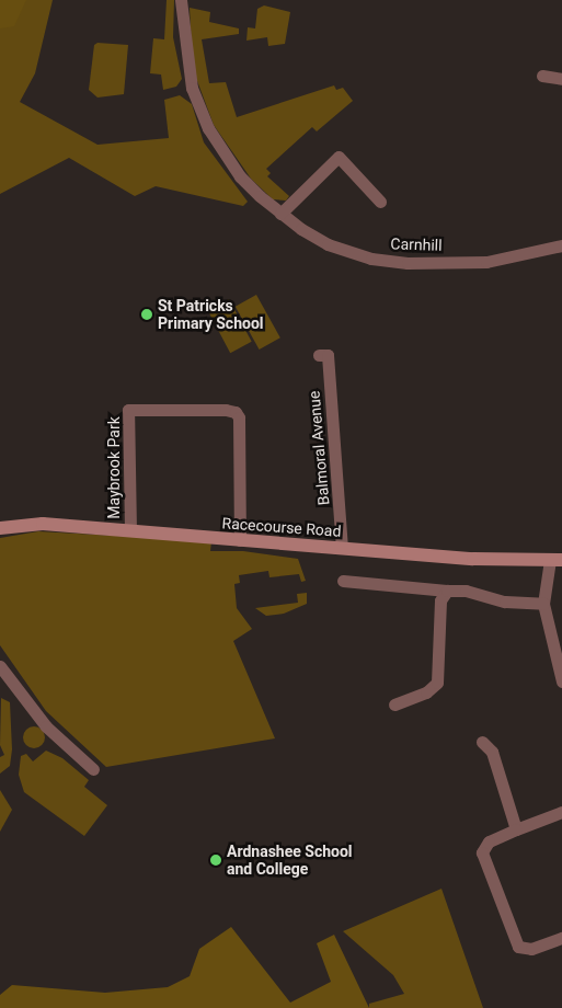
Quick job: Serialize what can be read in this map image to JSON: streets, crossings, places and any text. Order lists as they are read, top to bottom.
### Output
{
  "streets": {
    "main road": ["Racecourse Road"],
    "street": ["Carnhill", "Balmoral Avenue", "Maybrook Park"]
  },
  "crossings": [
    ["Balmoral Avenue", "Racecourse Road"],
    ["Maybrook Park", "Racecourse Road"]
  ],
  "places": ["St Patricks Primary School", "Ardnashee School and College"]
}
